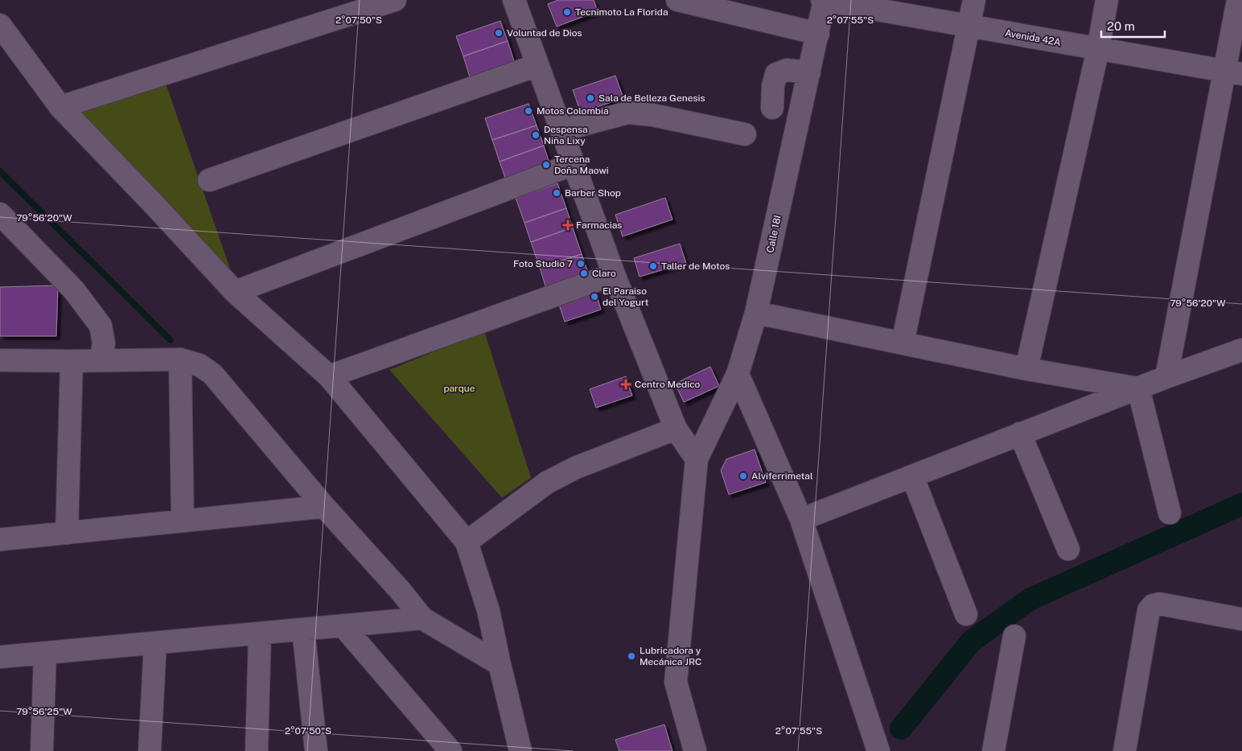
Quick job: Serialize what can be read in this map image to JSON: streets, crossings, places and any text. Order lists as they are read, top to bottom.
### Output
{
  "streets": {
    "street": ["Avenida 42A", "Calle 18I"]
  },
  "crossings": [
    ["Avenida 42A", "Calle 18I"]
  ],
  "parks": ["parque"],
  "places": {
    "other": [
      "Tecnimoto La Florida",
      "Voluntad de Dios",
      "Sala de Belleza Genesis",
      "Motos Colombia",
      "Despensa Niña Lixy",
      "Tercena Doña Maowi",
      "Barber Shop",
      "Foto Studio 7",
      "Taller de Motos",
      "Claro",
      "El Paraiso del Yogurt",
      "Alviferrimetal",
      "Lubricadora y Mecánica JRC"
    ],
    "health": ["Farmacias", "Centro Medico"]
  },
  "scale_bar": "20 m",
  "coordinates": [
    "2°07'50\"S",
    "2°07'55\"S",
    "79°56'20\"W",
    "79°56'25\"W"
  ]
}
